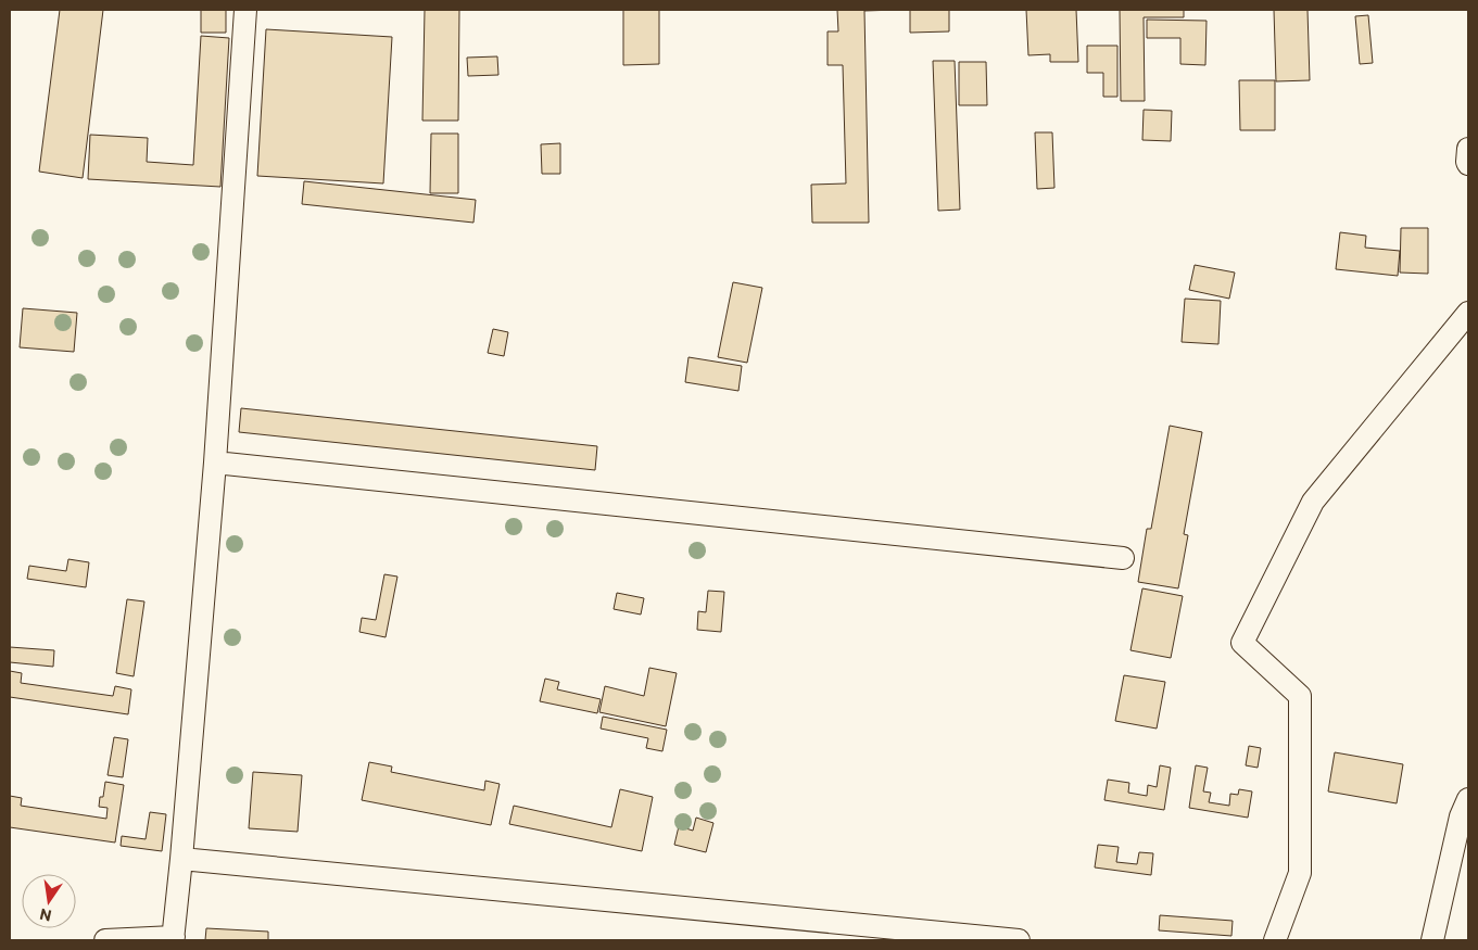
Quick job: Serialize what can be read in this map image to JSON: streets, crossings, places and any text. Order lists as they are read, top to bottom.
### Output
{
  "north": "bottom"
}
